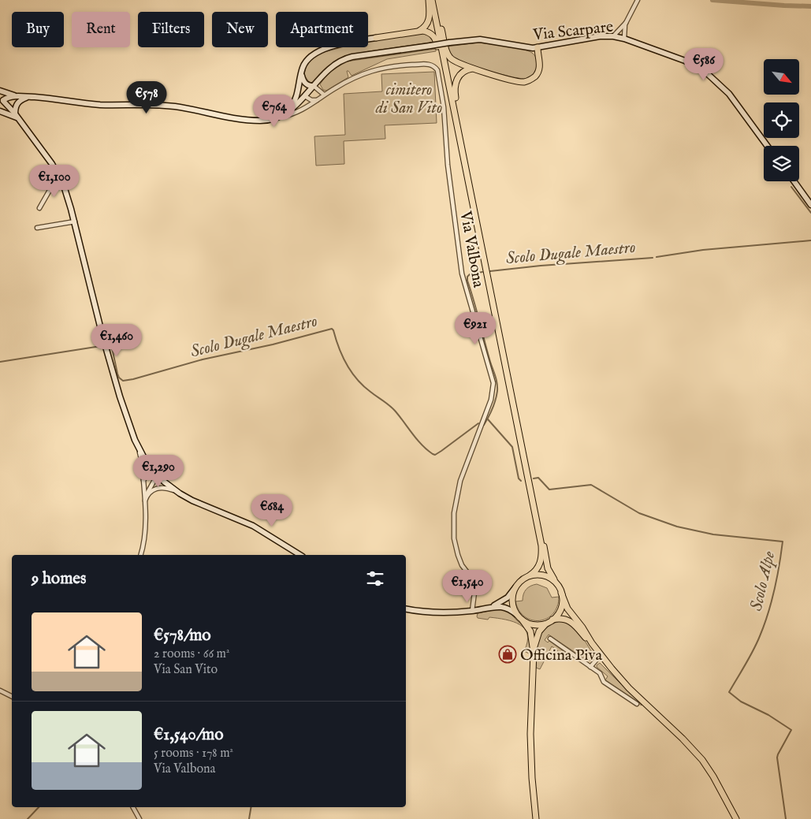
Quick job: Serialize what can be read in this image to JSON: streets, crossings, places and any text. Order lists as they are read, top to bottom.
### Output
{
  "streets": {
    "street": ["Via Scarpare", "Via Valbona"]
  },
  "crossings": [
    ["Via Scarpare", "Via Valbona"]
  ],
  "water": ["Scolo Dugale Maestro", "Scolo Alpe"],
  "parks": ["cimitero di San Vito"],
  "places": {
    "shop": ["Officina Piva"]
  },
  "north": "bottom right",
  "page": {
    "chip": [
      "Buy",
      "Rent",
      "Filters",
      "New",
      "Apartment"
    ],
    "price": [
      "€586",
      "€578",
      "€764",
      "€1,100",
      "€921",
      "€1,460",
      "€1,290",
      "€684",
      "€1,540"
    ],
    "heading": "9 homes",
    "list": [
      {
        "name": "€578/mo",
        "note": "2 rooms · 66 m² · Via San Vito"
      },
      {
        "name": "€1,540/mo",
        "note": "5 rooms · 178 m² · Via Valbona"
      }
    ]
  }
}
